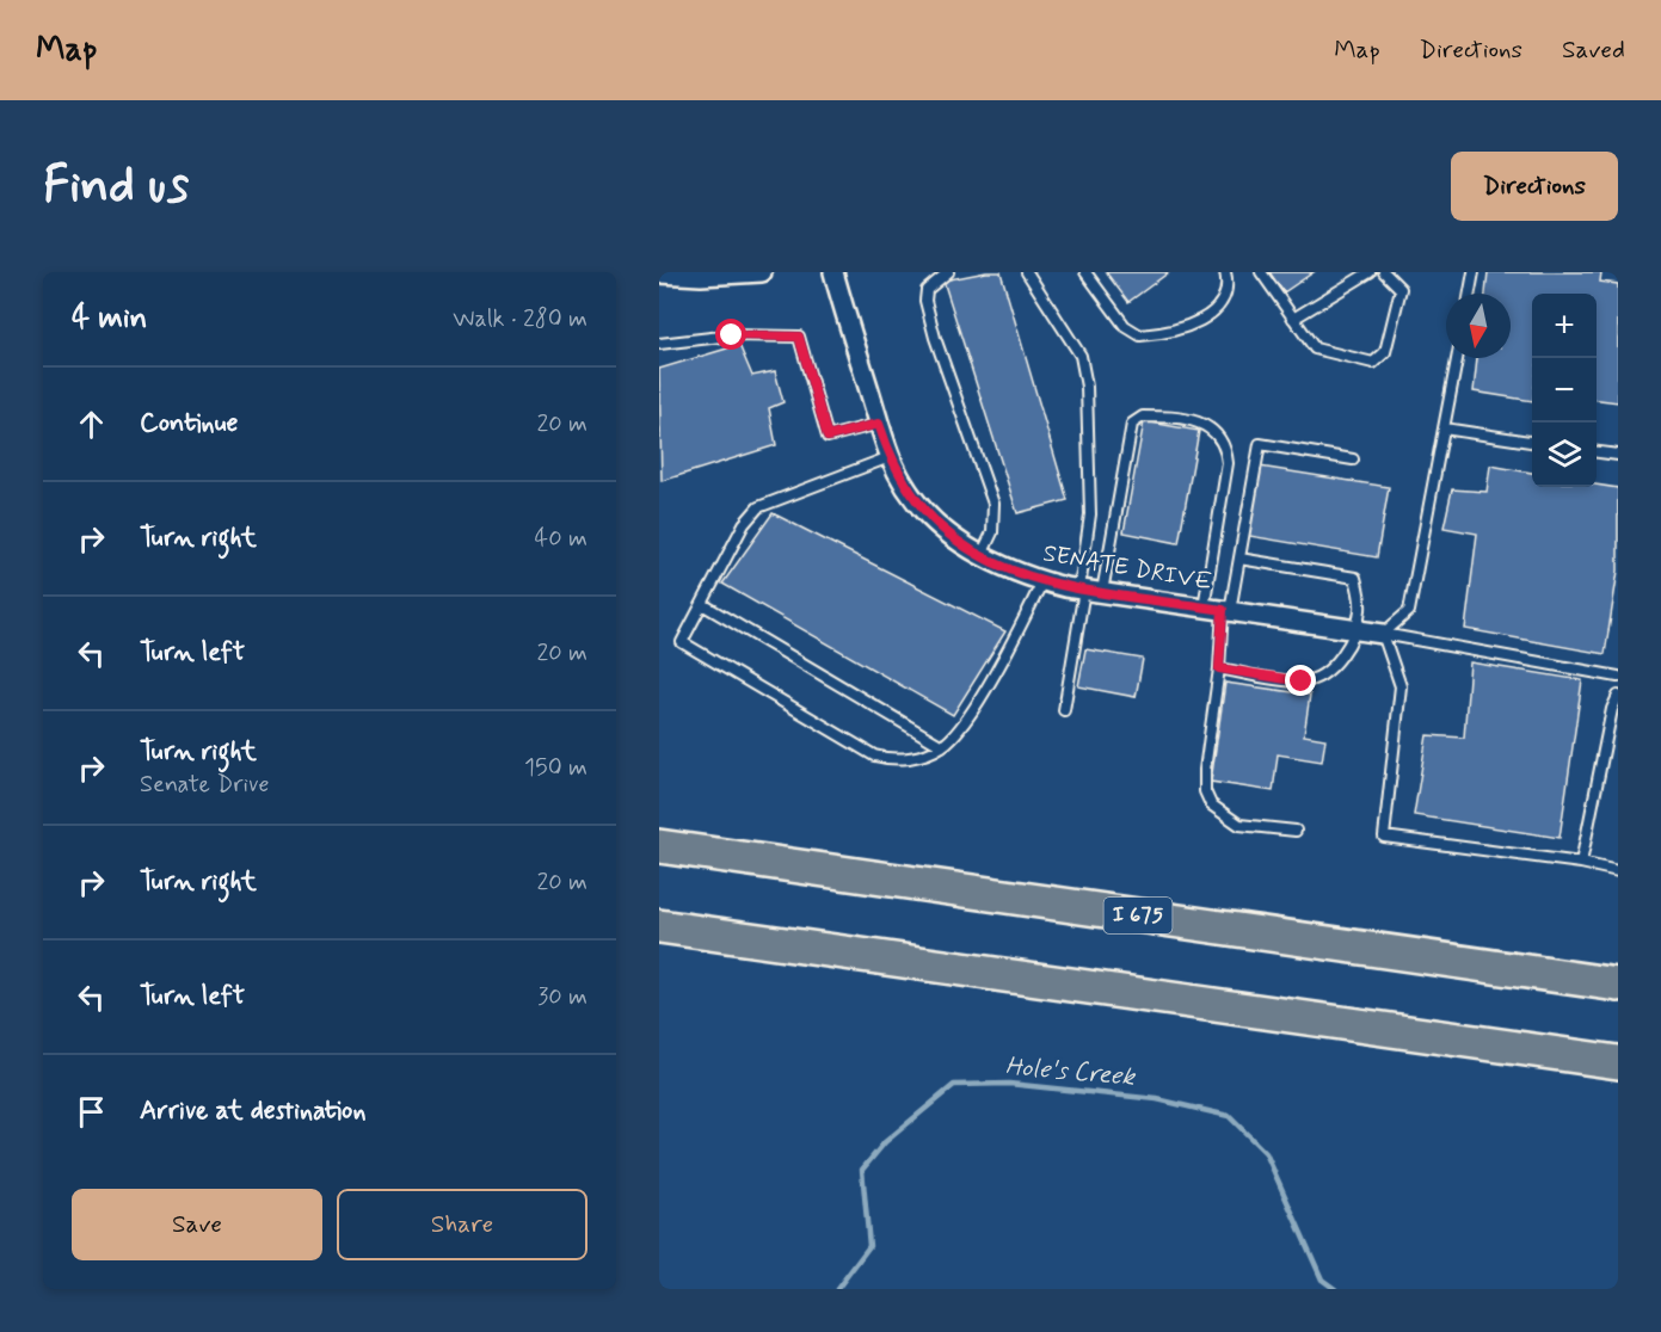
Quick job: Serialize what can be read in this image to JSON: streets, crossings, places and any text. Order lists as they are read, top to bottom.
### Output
{
  "streets": {
    "highway": ["I 675"],
    "street": ["SENATE DRIVE"]
  },
  "water": ["Hole's Creek"],
  "north": "bottom",
  "page": {
    "header": "Map",
    "nav": ["Map", "Directions", "Saved"],
    "buttons": [
      "Directions",
      ["Save", "Share"]
    ],
    "title": "Find us",
    "heading": ["4 min", "Walk · 280 m"],
    "map_buttons": ["+", "−"],
    "list": [
      ["Continue", "20 m"],
      ["Turn right", "40 m"],
      ["Turn left", "20 m"],
      ["Turn right", "Senate Drive", "150 m"],
      ["Turn right", "20 m"],
      ["Turn left", "30 m"],
      "Arrive at destination"
    ]
  }
}
